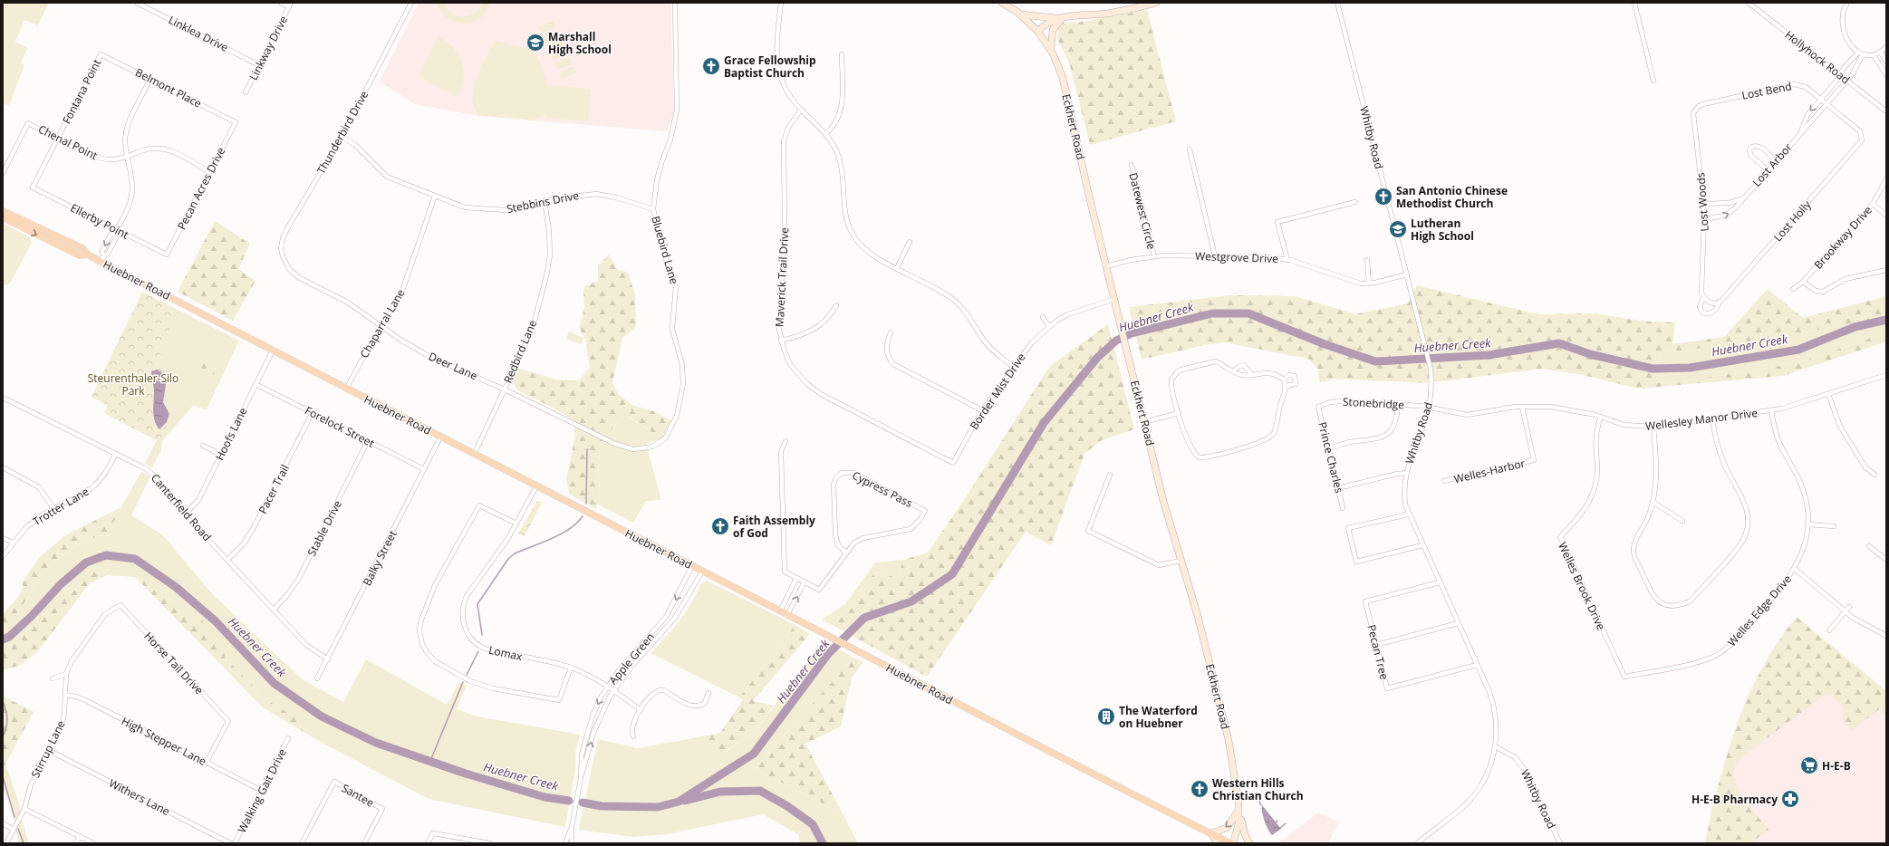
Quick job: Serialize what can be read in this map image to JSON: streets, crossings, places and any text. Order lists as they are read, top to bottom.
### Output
{
  "streets": {
    "main road": ["Eckhert Road", "Huebner Road"],
    "street": [
      "Linklea Drive",
      "Linkway Drive",
      "Hollyhock Road",
      "Belmont Place",
      "Lost Bend",
      "Fontana Point",
      "Thunderbird Drive",
      "Whitby Road",
      "Chenal Point",
      "Lost Arbor",
      "Pecan Acres Drive",
      "Stebbins Drive",
      "Lost Woods",
      "Datewest Circle",
      "Ellerby Point",
      "Lost Holly",
      "Brookway Drive",
      "Bluebird Lane",
      "Westgrove Drive",
      "Maverick Trail Drive",
      "Chaparral Lane",
      "Redbird Lane",
      "Deer Lane",
      "Border Mist Drive",
      "Stonebridge",
      "Wellesley Manor Drive",
      "Forelock Street",
      "Hoofs Lane",
      "Prince Charles",
      "Welles-Harbor",
      "Pacer Trail",
      "Cypress Pass",
      "Trotter Lane",
      "Canterfield Road",
      "Stable Drive",
      "Balky Street",
      "Welles Brook Drive",
      "Welles Edge Drive",
      "Pecan Tree",
      "Lomax",
      "Apple Green",
      "Horse Tail Drive",
      "High Stepper Lane",
      "Stirrup Lane",
      "Walking Gait Drive",
      "Santee",
      "Withers Lane"
    ]
  },
  "crossings": [
    ["Linklea Drive", "Linkway Drive"],
    ["Hollyhock Road", "Lost Arbor"],
    ["Belmont Place", "Fontana Point"],
    ["Belmont Place", "Pecan Acres Drive"],
    ["Lost Bend", "Lost Arbor"],
    ["Lost Bend", "Lost Woods"],
    ["Lost Bend", "Lost Holly"],
    ["Fontana Point", "Chenal Point"],
    ["Fontana Point", "Ellerby Point"],
    ["Eckhert Road", "Westgrove Drive"],
    ["Eckhert Road", "Huebner Road"],
    ["Eckhert Road", "Border Mist Drive"],
    ["Thunderbird Drive", "Stebbins Drive"],
    ["Thunderbird Drive", "Deer Lane"],
    ["Whitby Road", "Westgrove Drive"],
    ["Whitby Road", "Stonebridge"],
    ["Whitby Road", "Wellesley Manor Drive"],
    ["Whitby Road", "Pecan Tree"],
    ["Chenal Point", "Pecan Acres Drive"],
    ["Lost Arbor", "Lost Woods"],
    ["Pecan Acres Drive", "Ellerby Point"],
    ["Stebbins Drive", "Bluebird Lane"],
    ["Stebbins Drive", "Chaparral Lane"],
    ["Stebbins Drive", "Redbird Lane"],
    ["Lost Woods", "Lost Holly"],
    ["Datewest Circle", "Westgrove Drive"],
    ["Bluebird Lane", "Deer Lane"],
    ["Maverick Trail Drive", "Border Mist Drive"],
    ["Huebner Road", "Chaparral Lane"],
    ["Huebner Road", "Redbird Lane"],
    ["Huebner Road", "Hoofs Lane"],
    ["Huebner Road", "Balky Street"],
    ["Huebner Road", "Lomax"],
    ["Huebner Road", "Apple Green"],
    ["Chaparral Lane", "Deer Lane"],
    ["Redbird Lane", "Deer Lane"],
    ["Stonebridge", "Wellesley Manor Drive"],
    ["Stonebridge", "Prince Charles"],
    ["Wellesley Manor Drive", "Welles-Harbor"],
    ["Wellesley Manor Drive", "Welles Brook Drive"],
    ["Wellesley Manor Drive", "Welles Edge Drive"],
    ["Forelock Street", "Hoofs Lane"],
    ["Forelock Street", "Pacer Trail"],
    ["Forelock Street", "Stable Drive"],
    ["Forelock Street", "Balky Street"],
    ["Hoofs Lane", "Canterfield Road"],
    ["Pacer Trail", "Canterfield Road"],
    ["Trotter Lane", "Canterfield Road"],
    ["Canterfield Road", "Stable Drive"],
    ["Canterfield Road", "Balky Street"],
    ["Welles Brook Drive", "Welles Edge Drive"],
    ["Lomax", "Apple Green"],
    ["Horse Tail Drive", "High Stepper Lane"],
    ["Horse Tail Drive", "Stirrup Lane"],
    ["High Stepper Lane", "Stirrup Lane"],
    ["High Stepper Lane", "Walking Gait Drive"],
    ["Stirrup Lane", "Withers Lane"]
  ],
  "water": ["Huebner Creek"],
  "parks": ["Steurenthaler-Silo Park"],
  "places": {
    "school or university": ["Marshall High School", "Lutheran High School"],
    "church": [
      "Grace Fellowship Baptist Church",
      "San Antonio Chinese Methodist Church",
      "Faith Assembly of God",
      "Western Hills Christian Church"
    ],
    "building": ["The Waterford on Huebner"],
    "supermarket": ["H-E-B"],
    "pharmacy": ["H-E-B Pharmacy"]
  }
}
